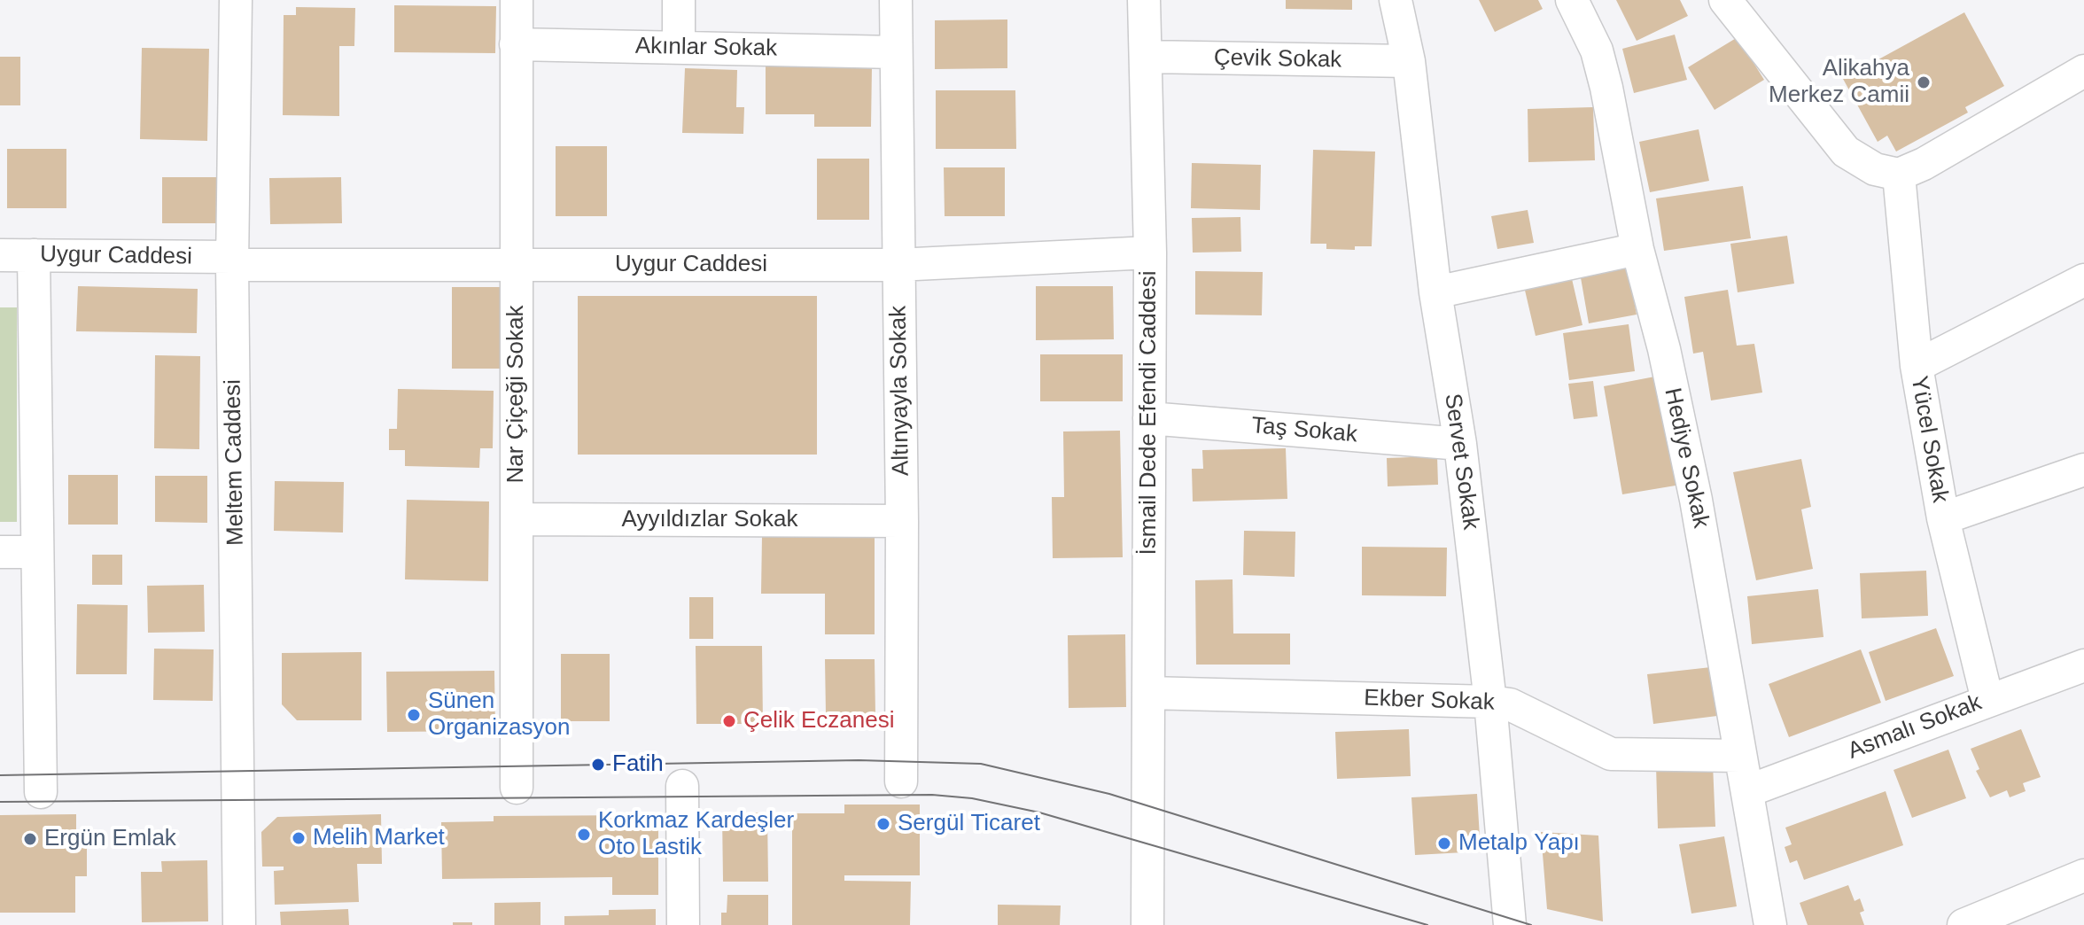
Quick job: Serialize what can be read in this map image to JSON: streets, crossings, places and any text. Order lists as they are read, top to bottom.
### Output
{
  "streets": {
    "street": [
      "Akınlar Sokak",
      "Çevik Sokak",
      "Uygur Caddesi",
      "Altınyayla Sokak",
      "Nar Çiçeği Sokak",
      "İsmail Dede Efendi Caddesi",
      "Taş Sokak",
      "Yücel Sokak",
      "Hediye Sokak",
      "Servet Sokak",
      "Meltem Caddesi",
      "Ayyıldızlar Sokak",
      "Ekber Sokak",
      "Asmalı Sokak"
    ]
  },
  "crossings": [
    ["Akınlar Sokak", "Altınyayla Sokak"],
    ["Akınlar Sokak", "Nar Çiçeği Sokak"],
    ["Çevik Sokak", "İsmail Dede Efendi Caddesi"],
    ["Çevik Sokak", "Servet Sokak"],
    ["Uygur Caddesi", "Altınyayla Sokak"],
    ["Uygur Caddesi", "Nar Çiçeği Sokak"],
    ["Uygur Caddesi", "İsmail Dede Efendi Caddesi"],
    ["Uygur Caddesi", "Meltem Caddesi"],
    ["Altınyayla Sokak", "Ayyıldızlar Sokak"],
    ["Nar Çiçeği Sokak", "Ayyıldızlar Sokak"],
    ["İsmail Dede Efendi Caddesi", "Taş Sokak"],
    ["İsmail Dede Efendi Caddesi", "Ekber Sokak"],
    ["Taş Sokak", "Servet Sokak"],
    ["Yücel Sokak", "Asmalı Sokak"],
    ["Hediye Sokak", "Ekber Sokak"],
    ["Hediye Sokak", "Asmalı Sokak"],
    ["Servet Sokak", "Ekber Sokak"]
  ],
  "places": [
    "Alikahya Merkez Camii",
    "Sünen Organizasyon",
    "Çelik Eczanesi",
    "Fatih",
    "Sergül Ticaret",
    "Korkmaz Kardeşler Oto Lastik",
    "Melih Market",
    "Ergün Emlak",
    "Metalp Yapı"
  ]
}
